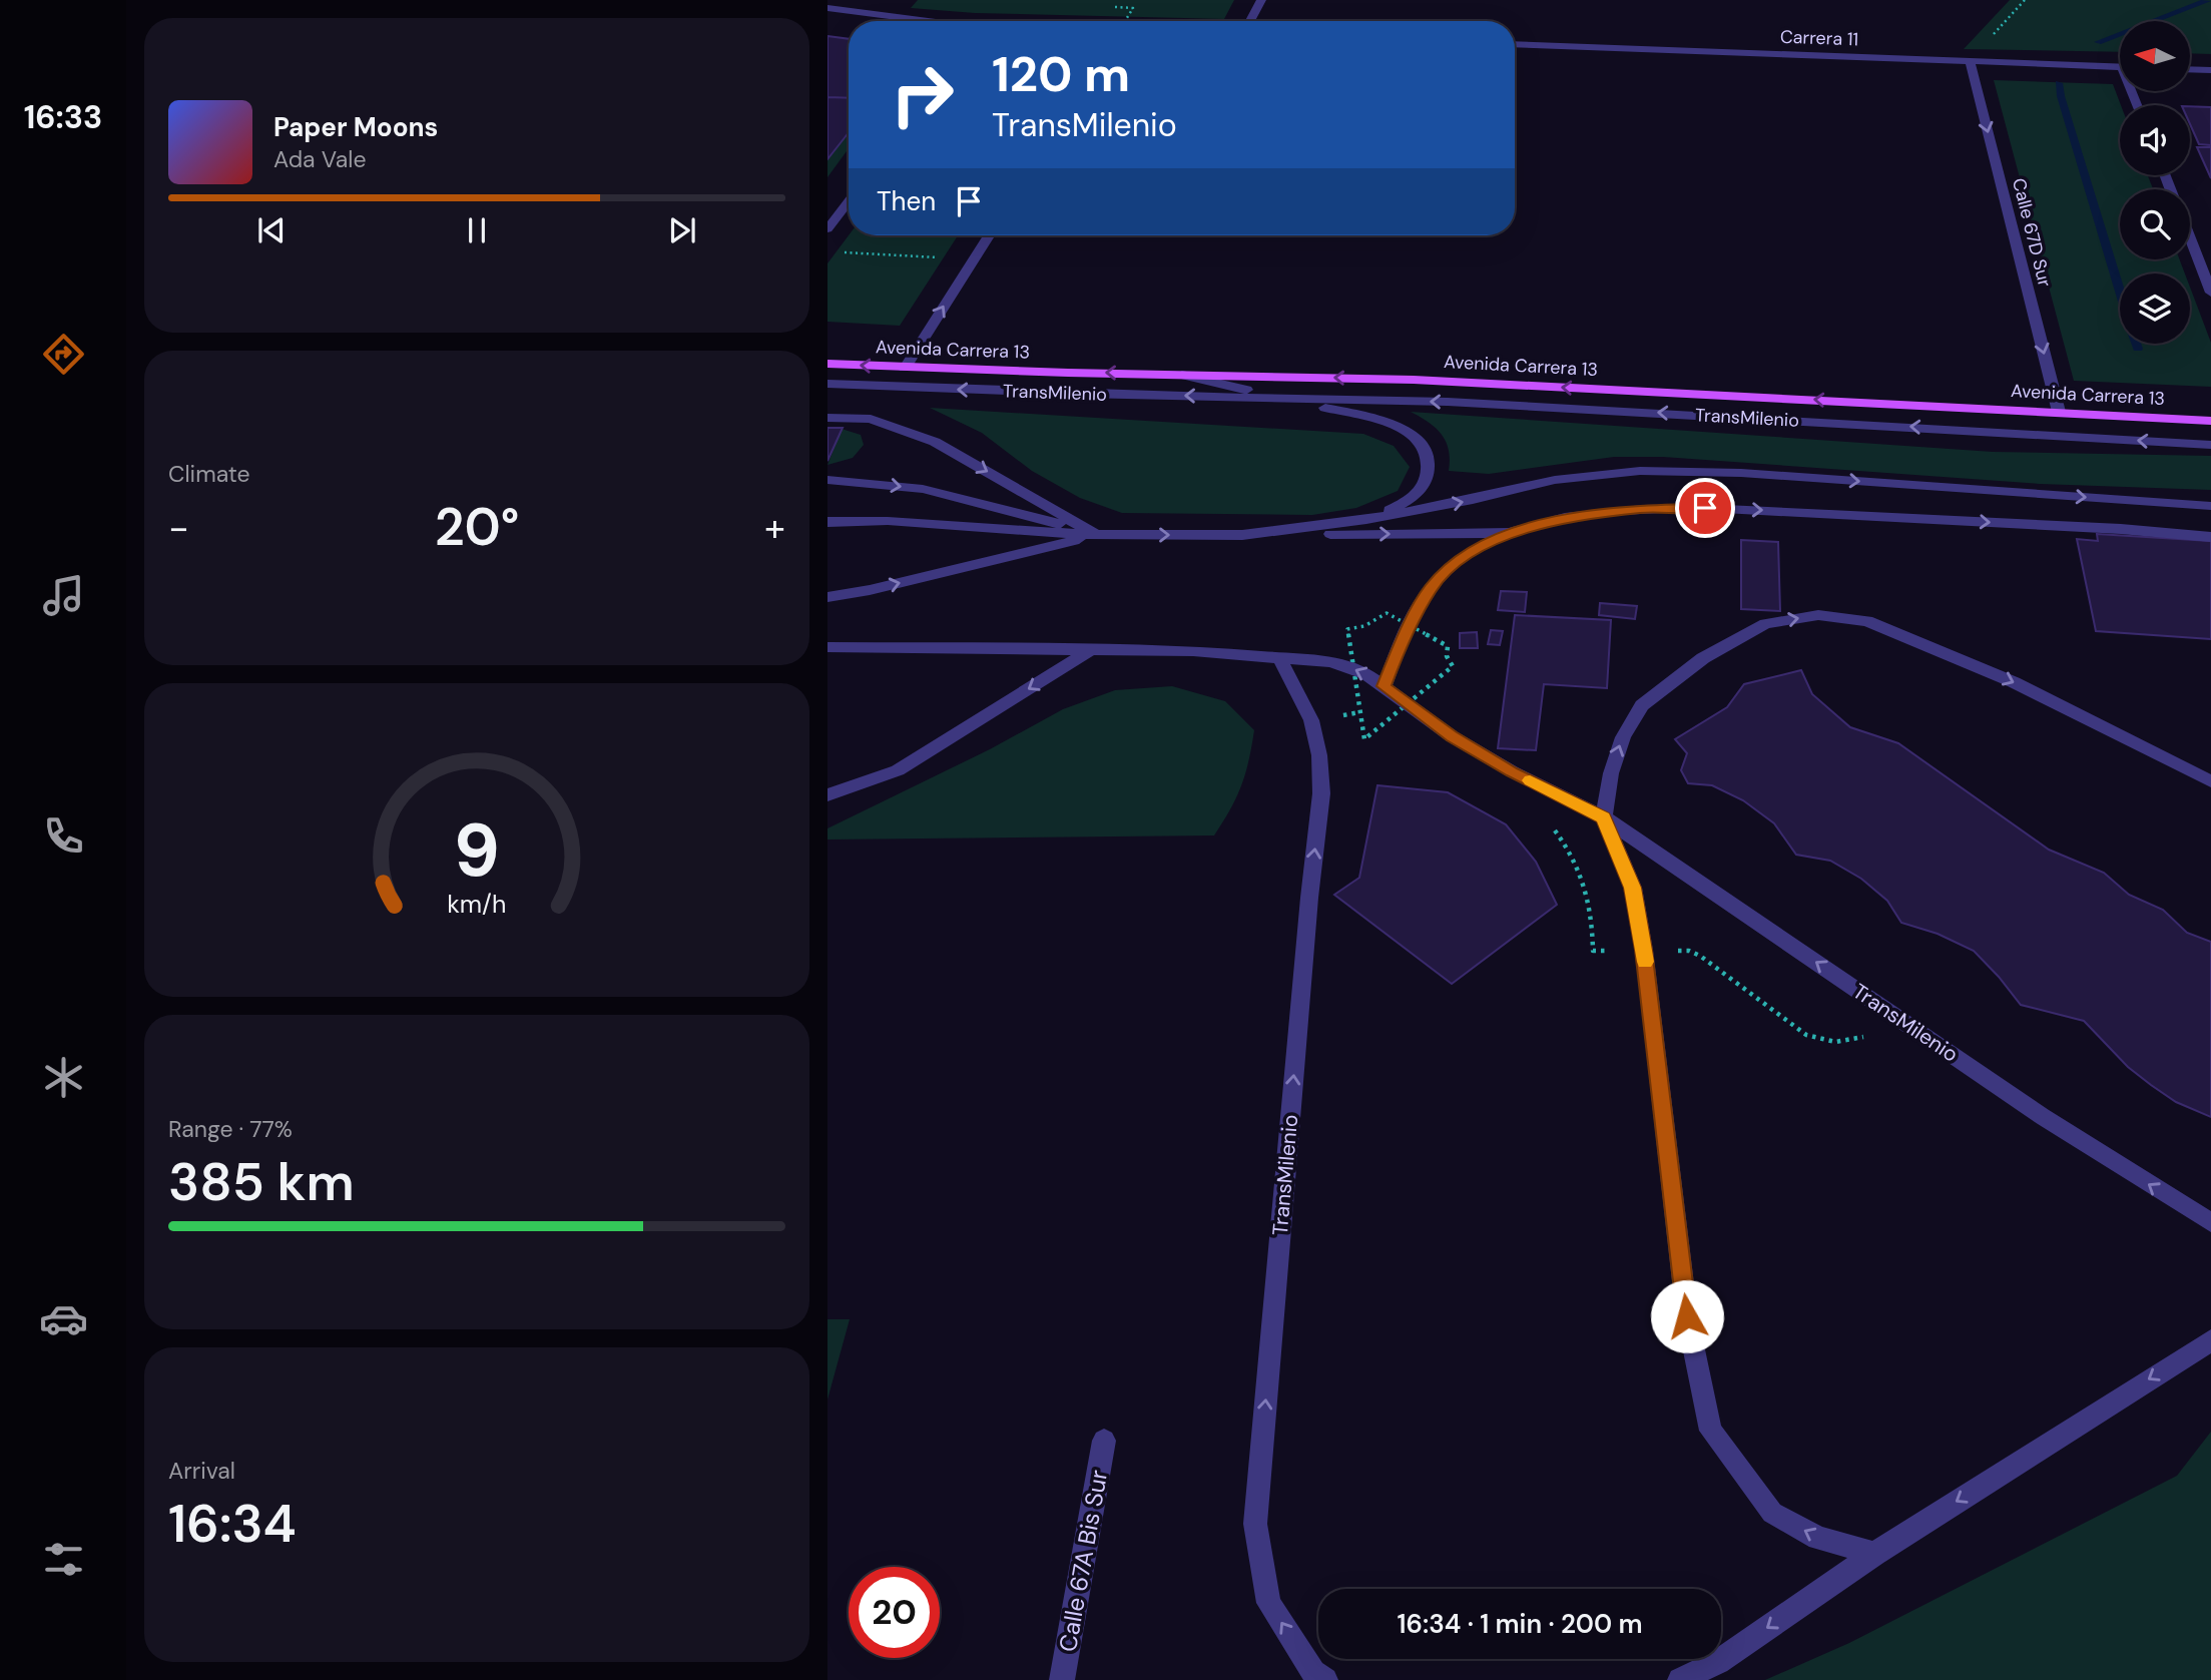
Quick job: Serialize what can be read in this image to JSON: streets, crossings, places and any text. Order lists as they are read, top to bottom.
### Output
{
  "streets": {
    "main road": ["Avenida Carrera 13"],
    "street": [
      "Carrera 11",
      "Calle 67D Sur",
      "TransMilenio",
      "Calle 67A Bis Sur"
    ]
  },
  "crossings": [
    ["Carrera 11", "Calle 67D Sur"],
    ["Calle 67D Sur", "Avenida Carrera 13"],
    ["Avenida Carrera 13", "TransMilenio"]
  ],
  "one_way": ["Calle 67D Sur", "Avenida Carrera 13"],
  "north": "left",
  "page": {
    "tabs": "16:33",
    "turn": ["120 m", "TransMilenio"],
    "song": ["Paper Moons", "Ada Vale"],
    "then": "Then",
    "tile": [
      "Climate",
      ["Range · 77%", "385 km"],
      ["Arrival", "16:34"]
    ],
    "heat": ["−", "20°", "+"],
    "limit": "20",
    "trip": "16:34 · 1 min · 200 m",
    "gauge": ["9", "km/h"]
  }
}
